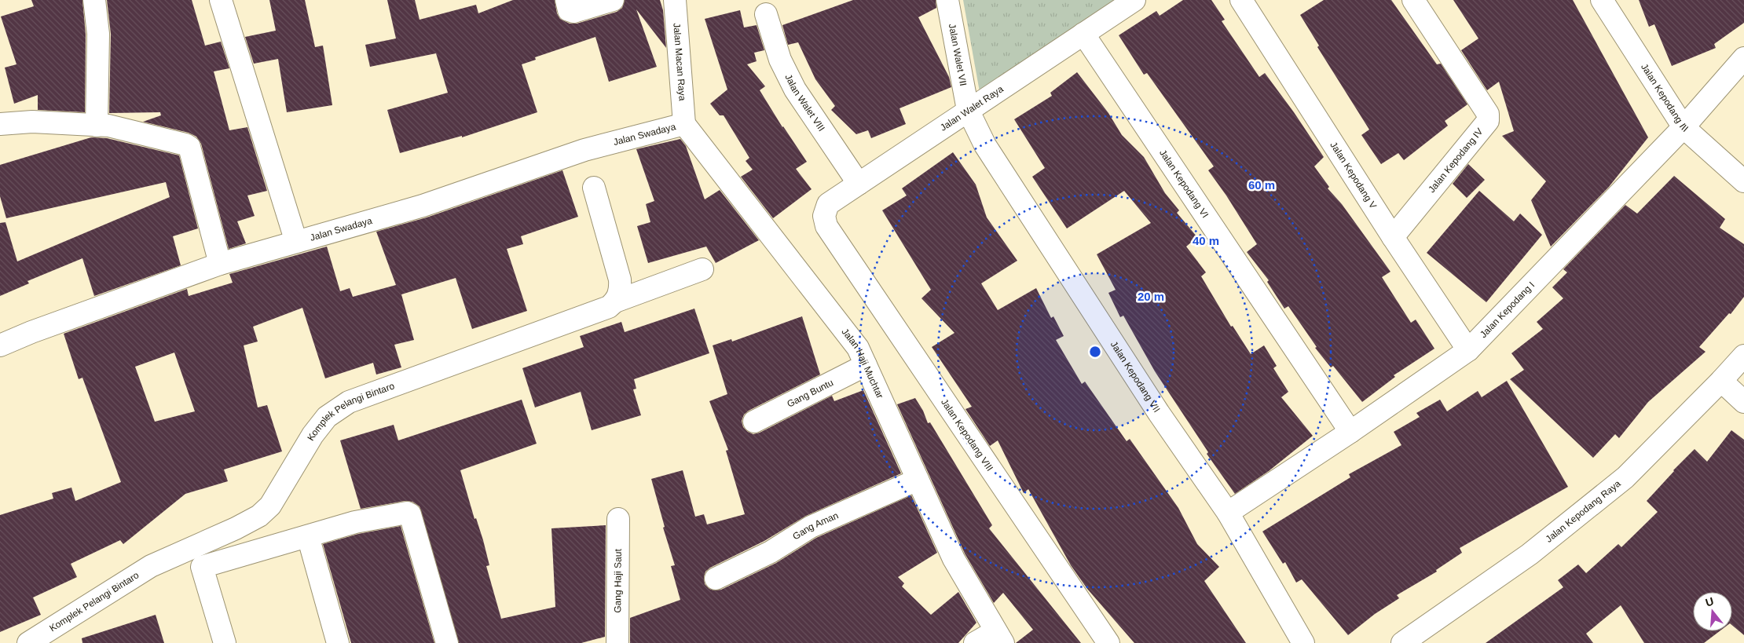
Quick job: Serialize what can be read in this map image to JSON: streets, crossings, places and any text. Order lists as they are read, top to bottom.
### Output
{
  "streets": {
    "street": [
      "Jalan Walet VII",
      "Jalan Macan Raya",
      "Jalan Kepodang III",
      "Jalan Walet VIII",
      "Jalan Walet Raya",
      "Jalan Swadaya",
      "Jalan Kepodang IV",
      "Jalan Kepodang V",
      "Jalan Kepodang VI",
      "Jalan Kepodang I",
      "Jalan Haji Muchtar",
      "Jalan Kepodang VII",
      "Gang Buntu",
      "Komplek Pelangi Bintaro",
      "Jalan Kepodang VIII",
      "Jalan Kepodang Raya",
      "Gang Aman",
      "Gang Haji Saut"
    ]
  },
  "crossings": [
    ["Jalan Walet VII", "Jalan Walet Raya"],
    ["Jalan Walet VII", "Jalan Kepodang VII"],
    ["Jalan Macan Raya", "Jalan Swadaya"],
    ["Jalan Macan Raya", "Jalan Haji Muchtar"],
    ["Jalan Kepodang III", "Jalan Kepodang I"],
    ["Jalan Walet VIII", "Jalan Walet Raya"],
    ["Jalan Walet Raya", "Jalan Kepodang VI"],
    ["Jalan Walet Raya", "Jalan Kepodang VII"],
    ["Jalan Walet Raya", "Jalan Kepodang VIII"],
    ["Jalan Swadaya", "Jalan Haji Muchtar"],
    ["Jalan Kepodang IV", "Jalan Kepodang V"],
    ["Jalan Kepodang V", "Jalan Kepodang I"],
    ["Jalan Kepodang VI", "Jalan Kepodang I"],
    ["Jalan Kepodang I", "Jalan Kepodang VII"],
    ["Jalan Haji Muchtar", "Gang Buntu"],
    ["Jalan Haji Muchtar", "Gang Aman"]
  ],
  "north": "top",
  "rings": ["60 m", "40 m", "20 m"]
}
